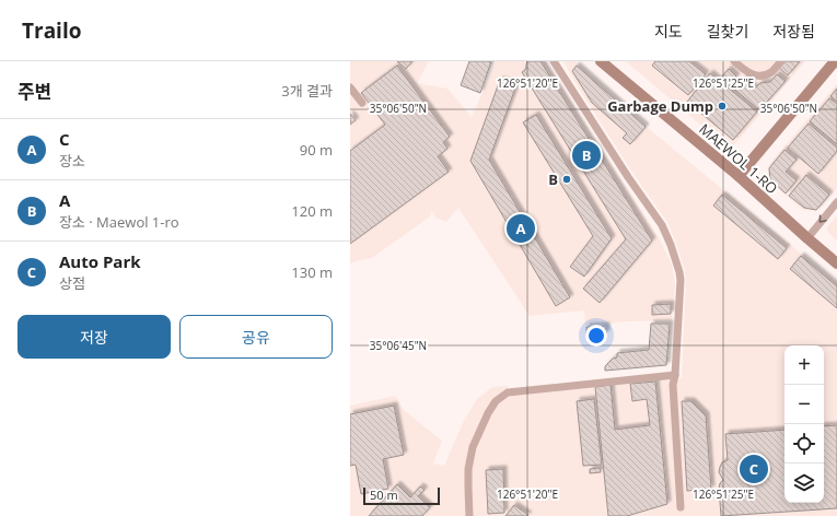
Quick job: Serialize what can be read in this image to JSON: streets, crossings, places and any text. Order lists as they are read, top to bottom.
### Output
{
  "streets": {
    "street": ["MAEWOL 1-RO"]
  },
  "places": ["Garbage Dump", "B"],
  "scale_bar": "50 m",
  "page": {
    "header": "Trailo",
    "nav": ["지도", "길찾기", "저장됨"],
    "heading": ["주변", "3개 결과"],
    "list": [
      {
        "mark": "A",
        "name": "C",
        "note": "장소",
        "value": "90 m"
      },
      {
        "mark": "B",
        "name": "A",
        "note": "장소 · Maewol 1-ro",
        "value": "120 m"
      },
      {
        "mark": "C",
        "name": "Auto Park",
        "note": "상점",
        "value": "130 m"
      }
    ],
    "pins": ["B", "A", "C"],
    "buttons": ["저장", "공유"],
    "map_buttons": ["+", "−"],
    "scale": "50 m"
  },
  "coordinates": [
    "126°51'20\"E",
    "126°51'25\"E",
    "35°06'50\"N",
    "35°06'45\"N"
  ]
}
